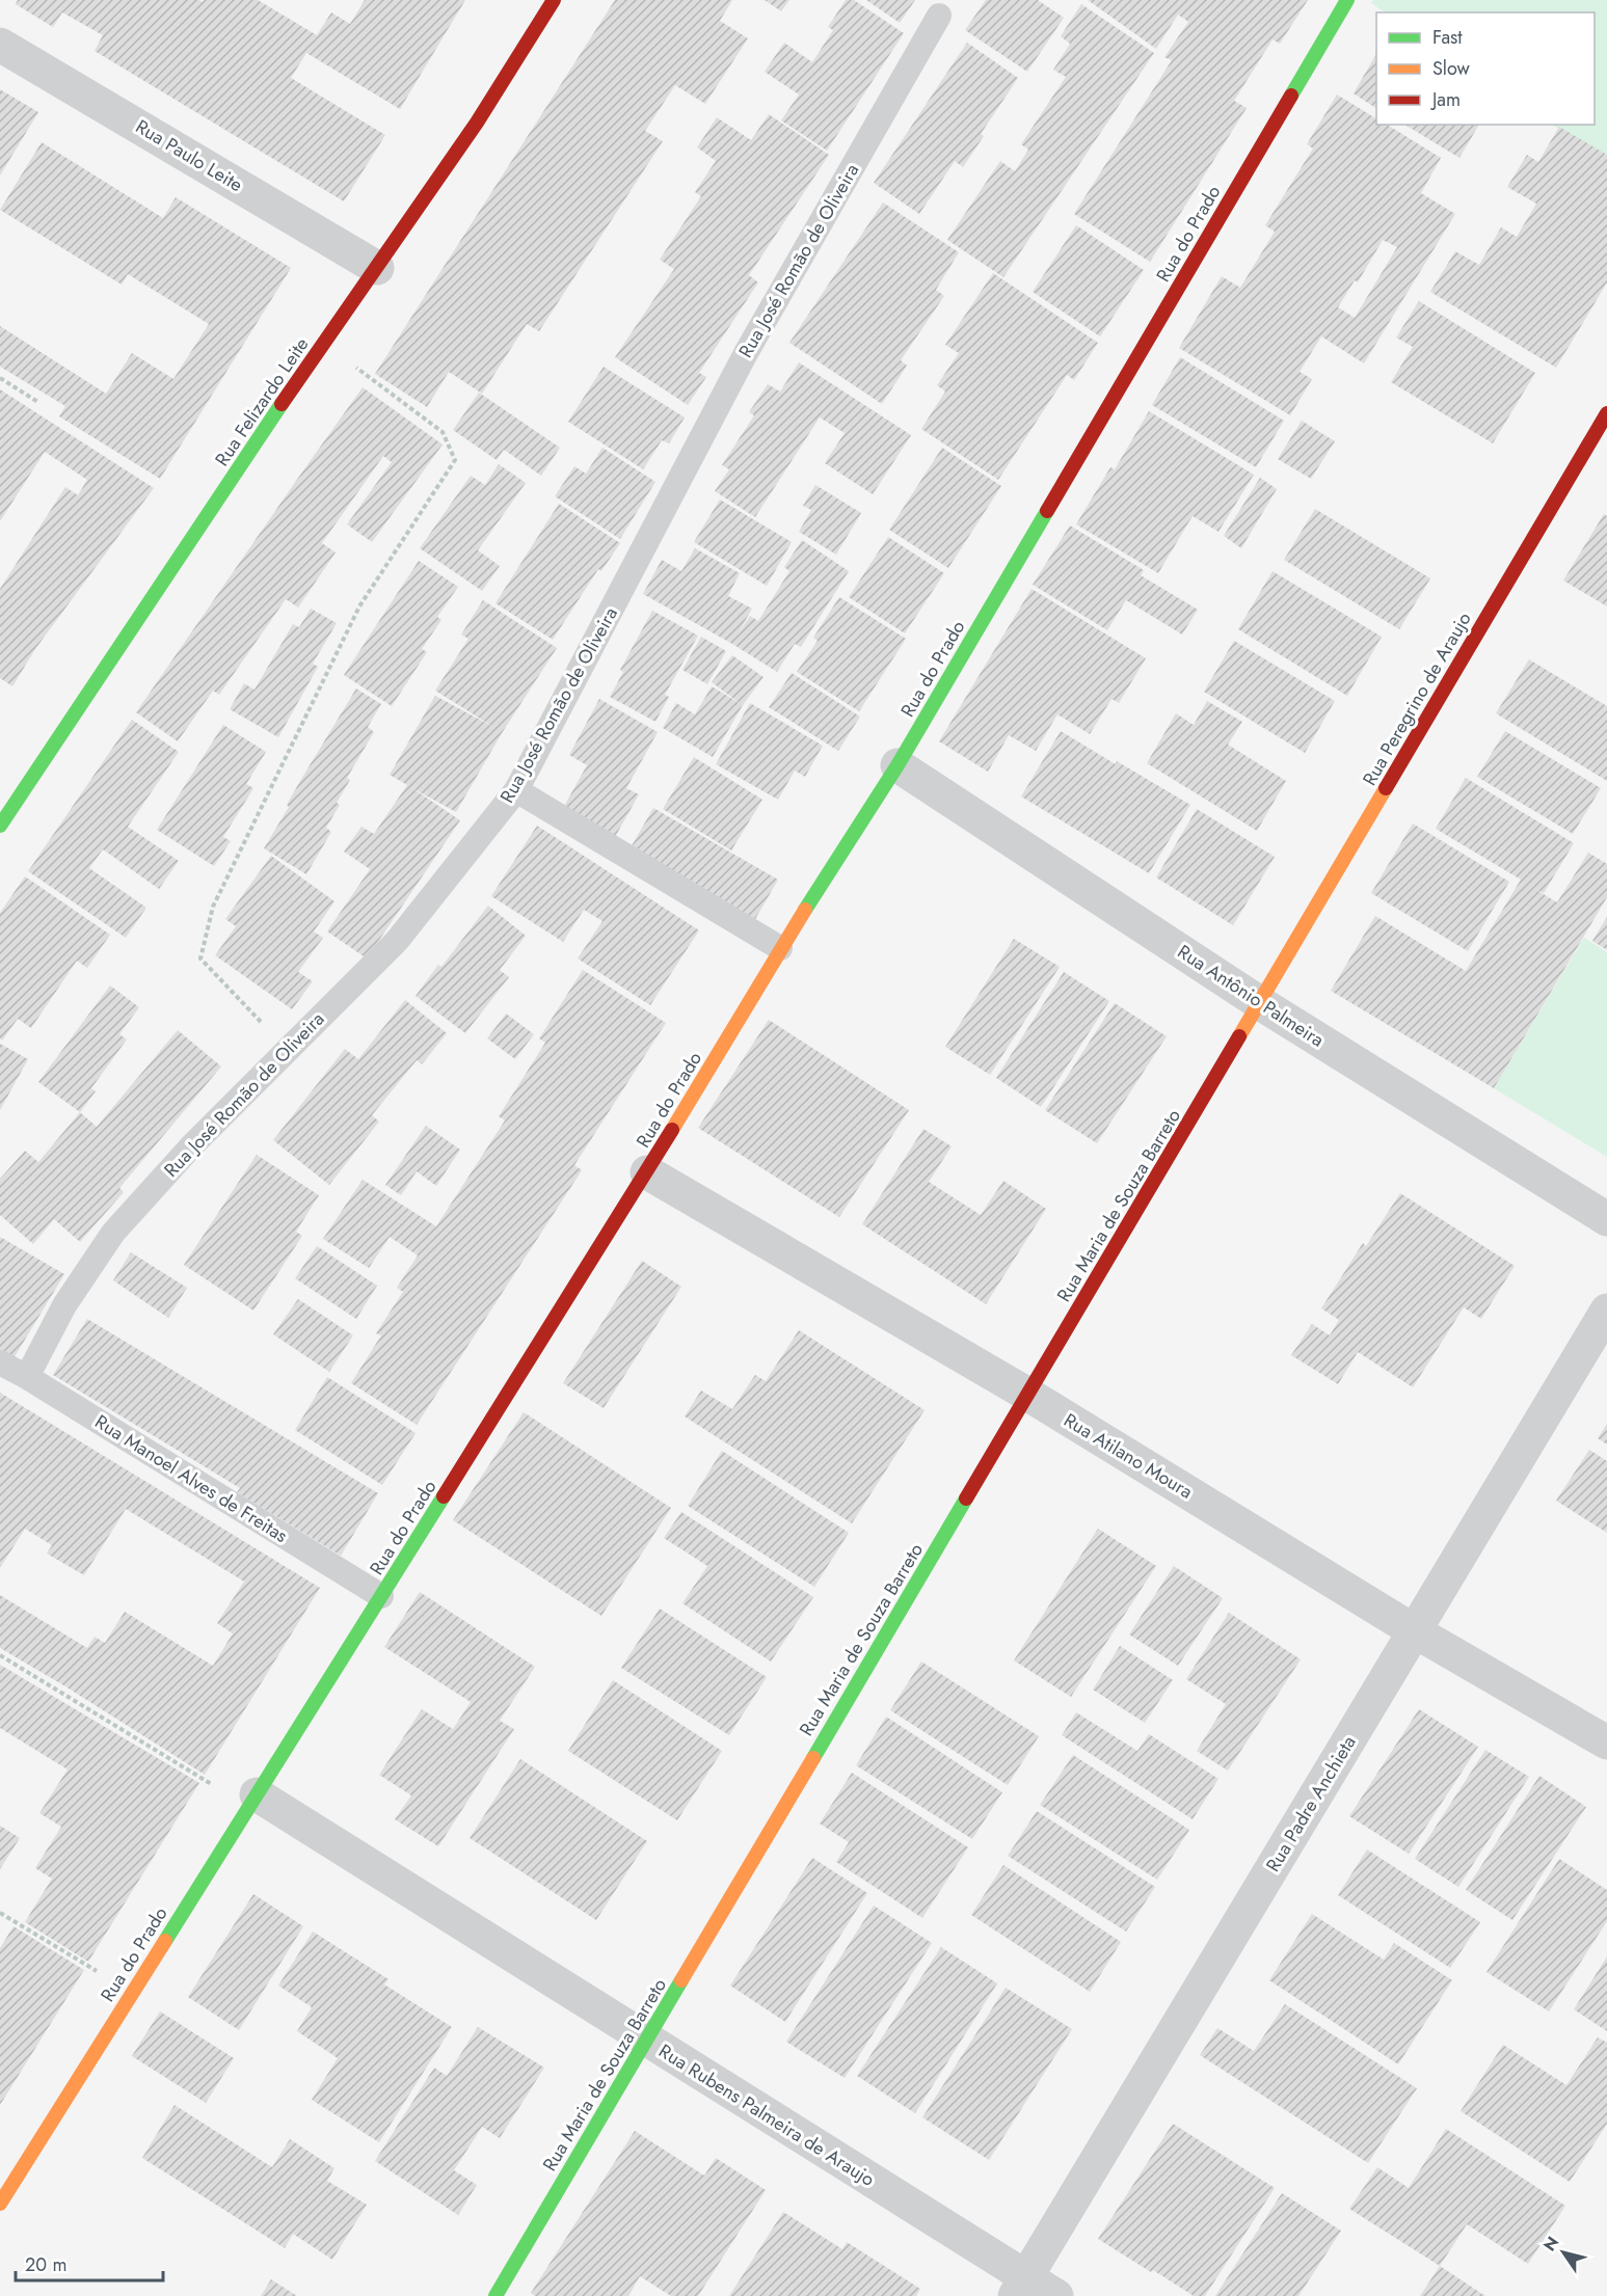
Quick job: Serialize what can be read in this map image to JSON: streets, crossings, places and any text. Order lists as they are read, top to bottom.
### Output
{
  "streets": {
    "main road": [
      "Rua do Prado",
      "Rua Felizardo Leite",
      "Rua Peregrino de Araujo",
      "Rua Maria de Souza Barreto"
    ],
    "street": [
      "Rua Paulo Leite",
      "Rua Antônio Palmeira",
      "Rua Atilano Moura",
      "Rua Padre Anchieta",
      "Rua Rubens Palmeira de Araujo"
    ],
    "lane": ["Rua José Romão de Oliveira", "Rua Manoel Alves de Freitas"]
  },
  "crossings": [
    ["Rua Paulo Leite", "Rua Felizardo Leite"],
    ["Rua do Prado", "Rua Antônio Palmeira"],
    ["Rua do Prado", "Rua Atilano Moura"],
    ["Rua do Prado", "Rua Manoel Alves de Freitas"],
    ["Rua do Prado", "Rua Rubens Palmeira de Araujo"],
    ["Rua José Romão de Oliveira", "Rua Manoel Alves de Freitas"],
    ["Rua Peregrino de Araujo", "Rua Antônio Palmeira"],
    ["Rua Peregrino de Araujo", "Rua Maria de Souza Barreto"],
    ["Rua Antônio Palmeira", "Rua Maria de Souza Barreto"],
    ["Rua Maria de Souza Barreto", "Rua Atilano Moura"],
    ["Rua Maria de Souza Barreto", "Rua Rubens Palmeira de Araujo"],
    ["Rua Atilano Moura", "Rua Padre Anchieta"],
    ["Rua Padre Anchieta", "Rua Rubens Palmeira de Araujo"]
  ],
  "legend": ["Fast", "Slow", "Jam"],
  "scale_bar": "20 m",
  "north": "top left"
}
